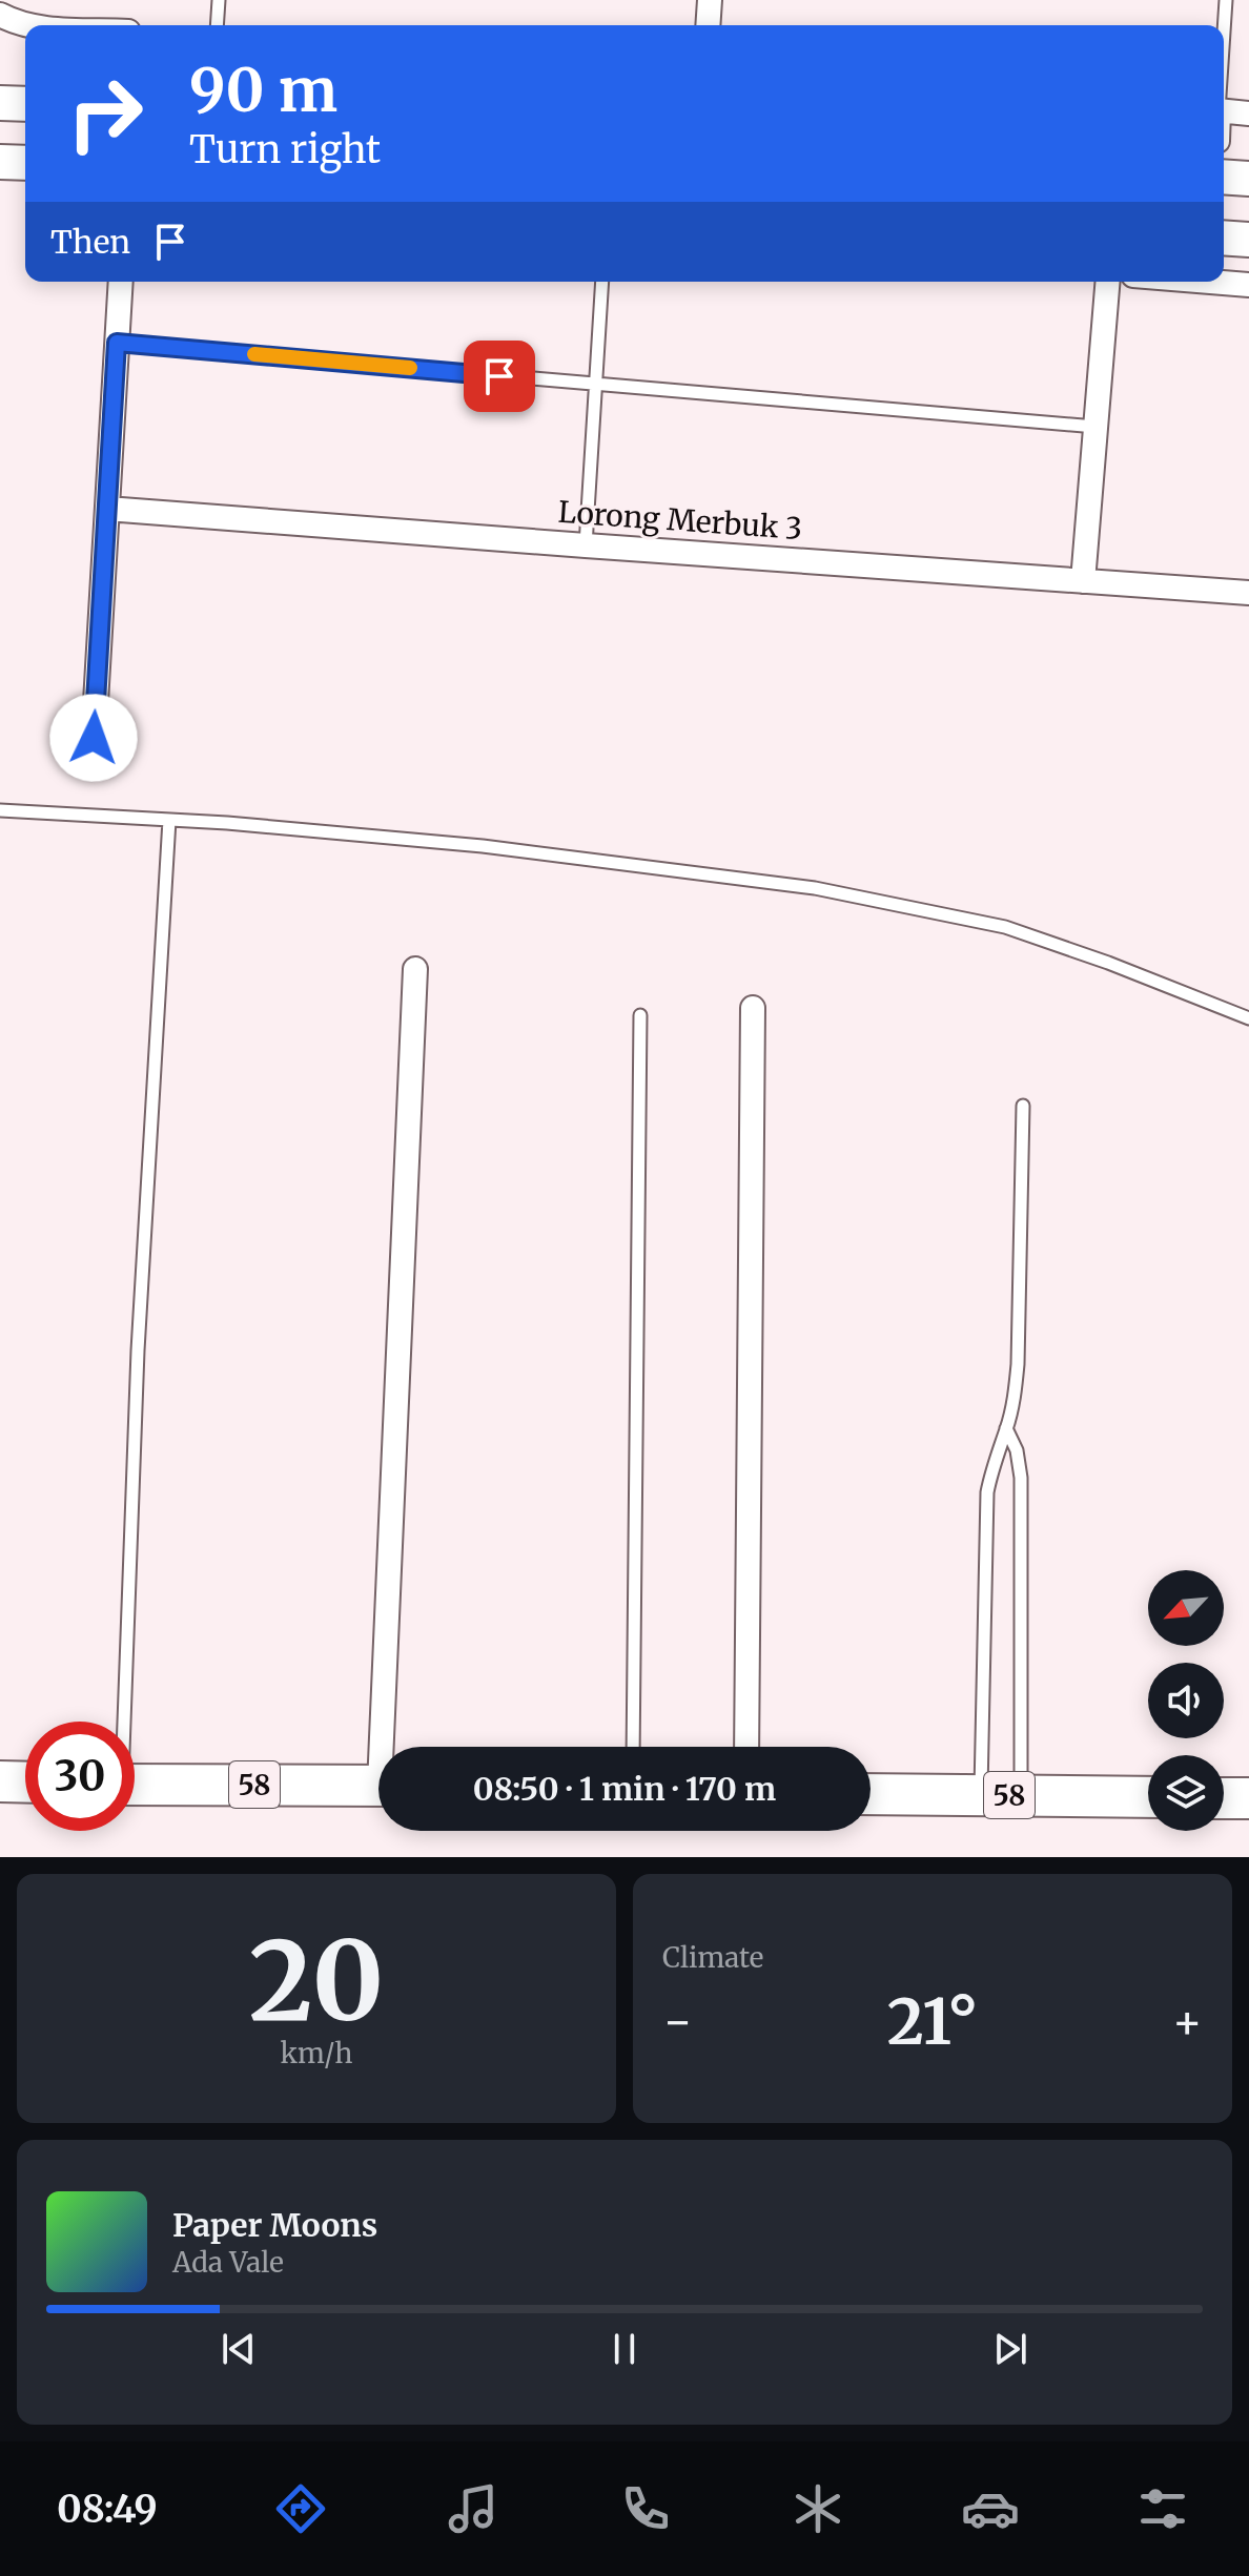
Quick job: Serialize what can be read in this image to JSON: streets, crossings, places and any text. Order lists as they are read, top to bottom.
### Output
{
  "streets": {
    "highway": ["58"],
    "street": ["Lorong Merbuk 3"]
  },
  "north": "bottom left",
  "page": {
    "turn": ["90 m", "Turn right"],
    "then": "Then",
    "limit": "30",
    "trip": "08:50 · 1 min · 170 m",
    "tile": [
      ["20", "km/h"],
      "Climate"
    ],
    "heat": ["−", "21°", "+"],
    "song": ["Paper Moons", "Ada Vale"],
    "tabs": "08:49"
  }
}
